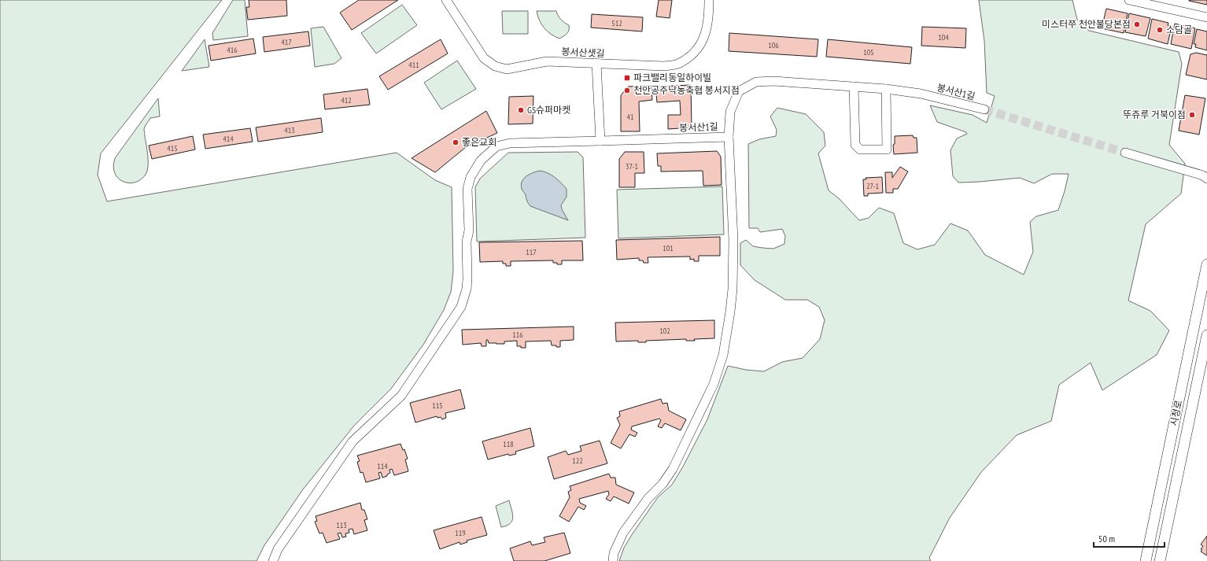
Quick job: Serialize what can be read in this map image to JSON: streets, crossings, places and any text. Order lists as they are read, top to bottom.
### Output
{
  "streets": {
    "street": ["봉서산샛길", "봉서산1길", "시청로"]
  },
  "places": {
    "other": [
      "미스터쭈 천안불당본점",
      "소담골",
      "천안공주낙농축협 봉서지점",
      "GS슈퍼마켓",
      "뚜쥬루 거북이점",
      "좋은교회"
    ],
    "transit": ["파크밸리동일하이빌"]
  },
  "house_numbers": [
    "512",
    "104",
    "417",
    "106",
    "416",
    "105",
    "411",
    "412",
    "41",
    "413",
    "414",
    "415",
    "37-1",
    "27-1",
    "101",
    "117",
    "102",
    "116",
    "115",
    "118",
    "122",
    "114",
    "113",
    "119"
  ],
  "scale_bar": "50 m"
}
